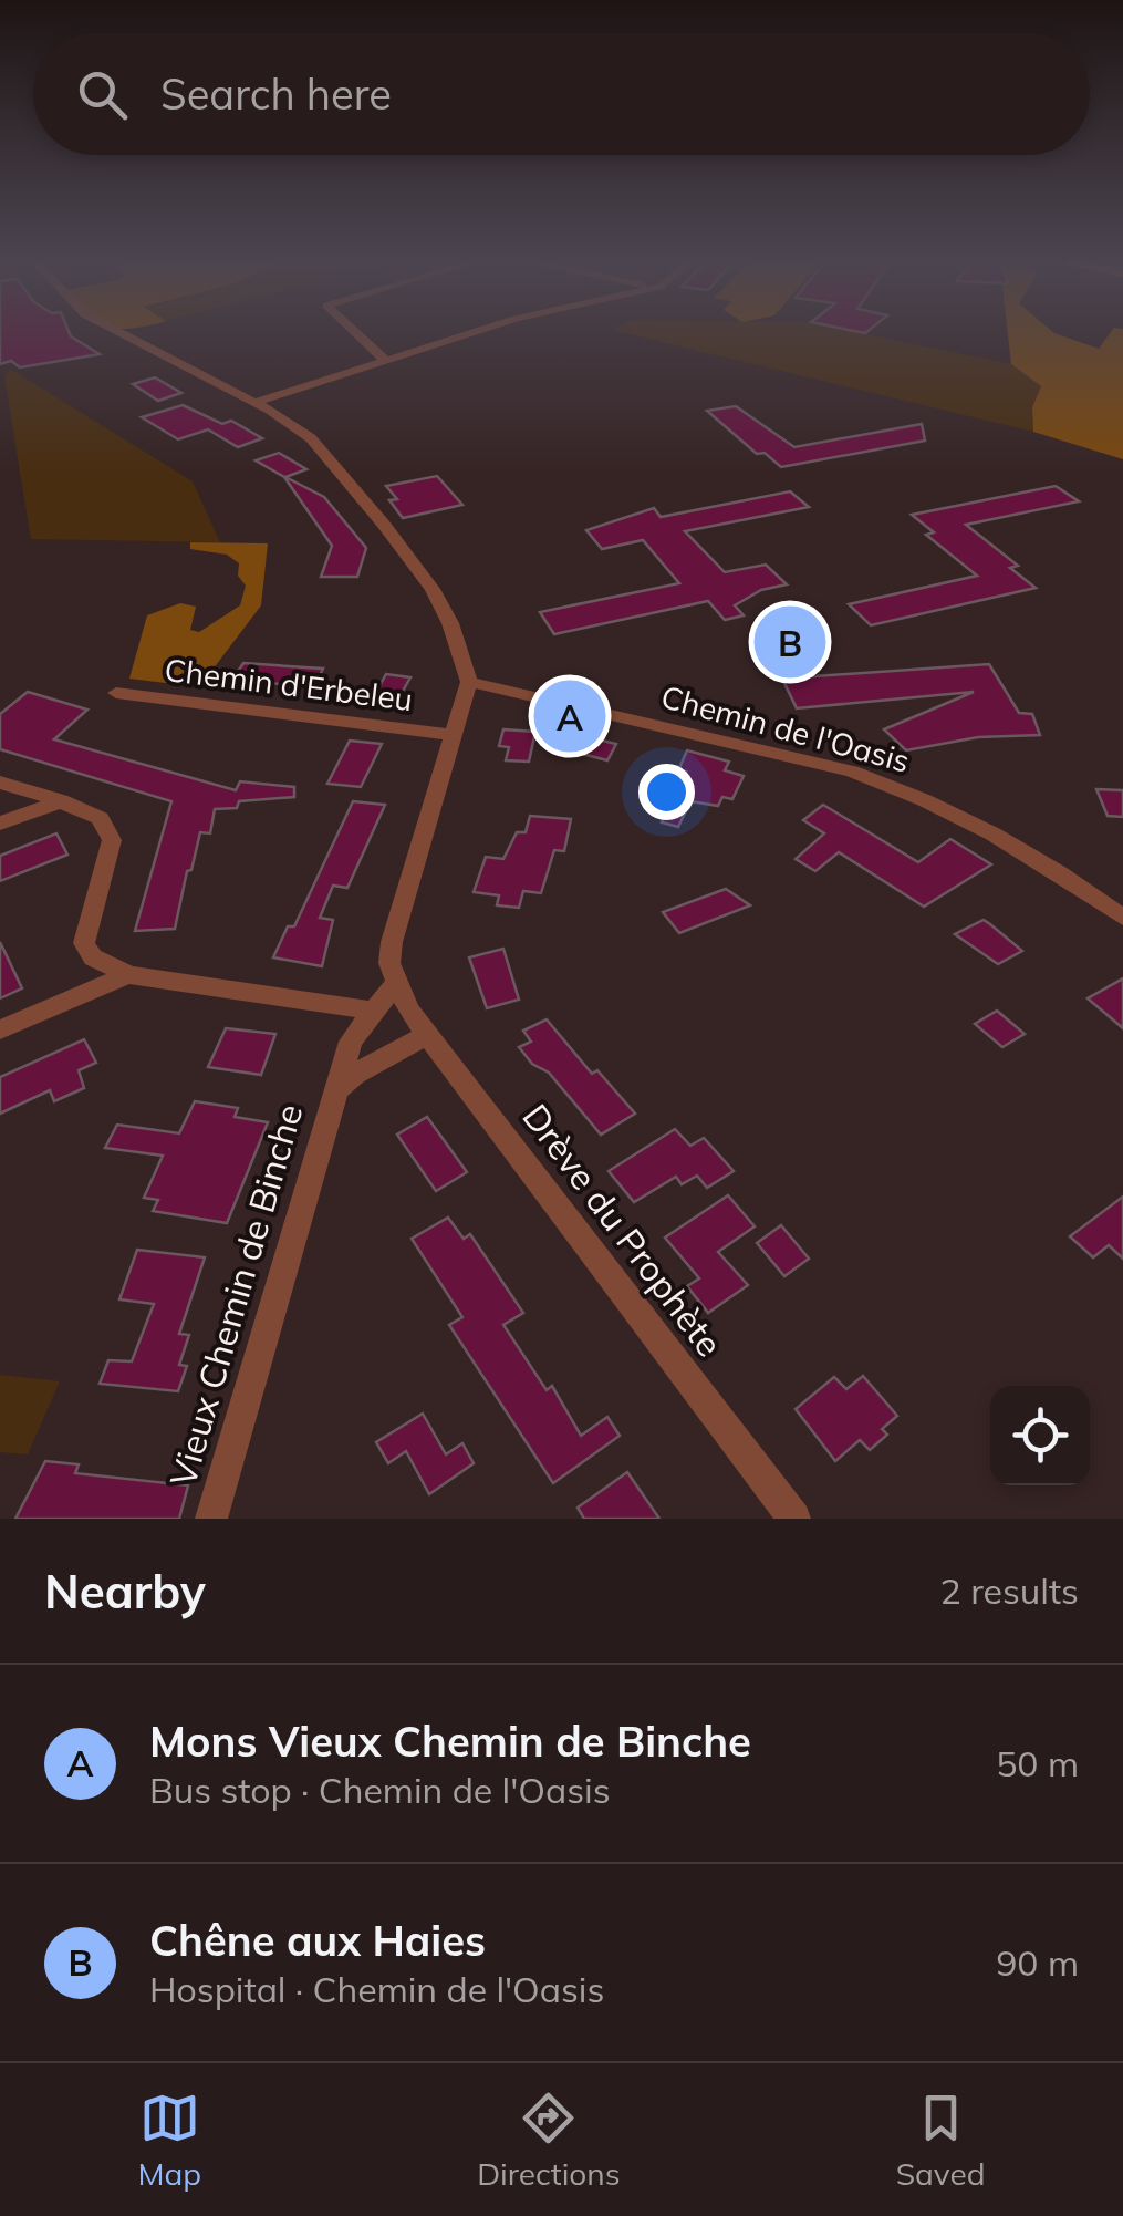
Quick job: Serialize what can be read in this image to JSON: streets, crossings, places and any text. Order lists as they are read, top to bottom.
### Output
{
  "streets": {
    "street": [
      "Chemin d'Erbeleu",
      "Chemin de l'Oasis",
      "Drève du Prophète",
      "Vieux Chemin de Binche"
    ]
  },
  "crossings": [
    ["Drève du Prophète", "Vieux Chemin de Binche"]
  ],
  "page": {
    "search": "Search here",
    "pins": ["B", "A"],
    "heading": ["Nearby", "2 results"],
    "list": [
      {
        "mark": "A",
        "name": "Mons Vieux Chemin de Binche",
        "note": "Bus stop · Chemin de l'Oasis",
        "value": "50 m"
      },
      {
        "mark": "B",
        "name": "Chêne aux Haies",
        "note": "Hospital · Chemin de l'Oasis",
        "value": "90 m"
      }
    ],
    "nav": ["Map", "Directions", "Saved"]
  }
}
